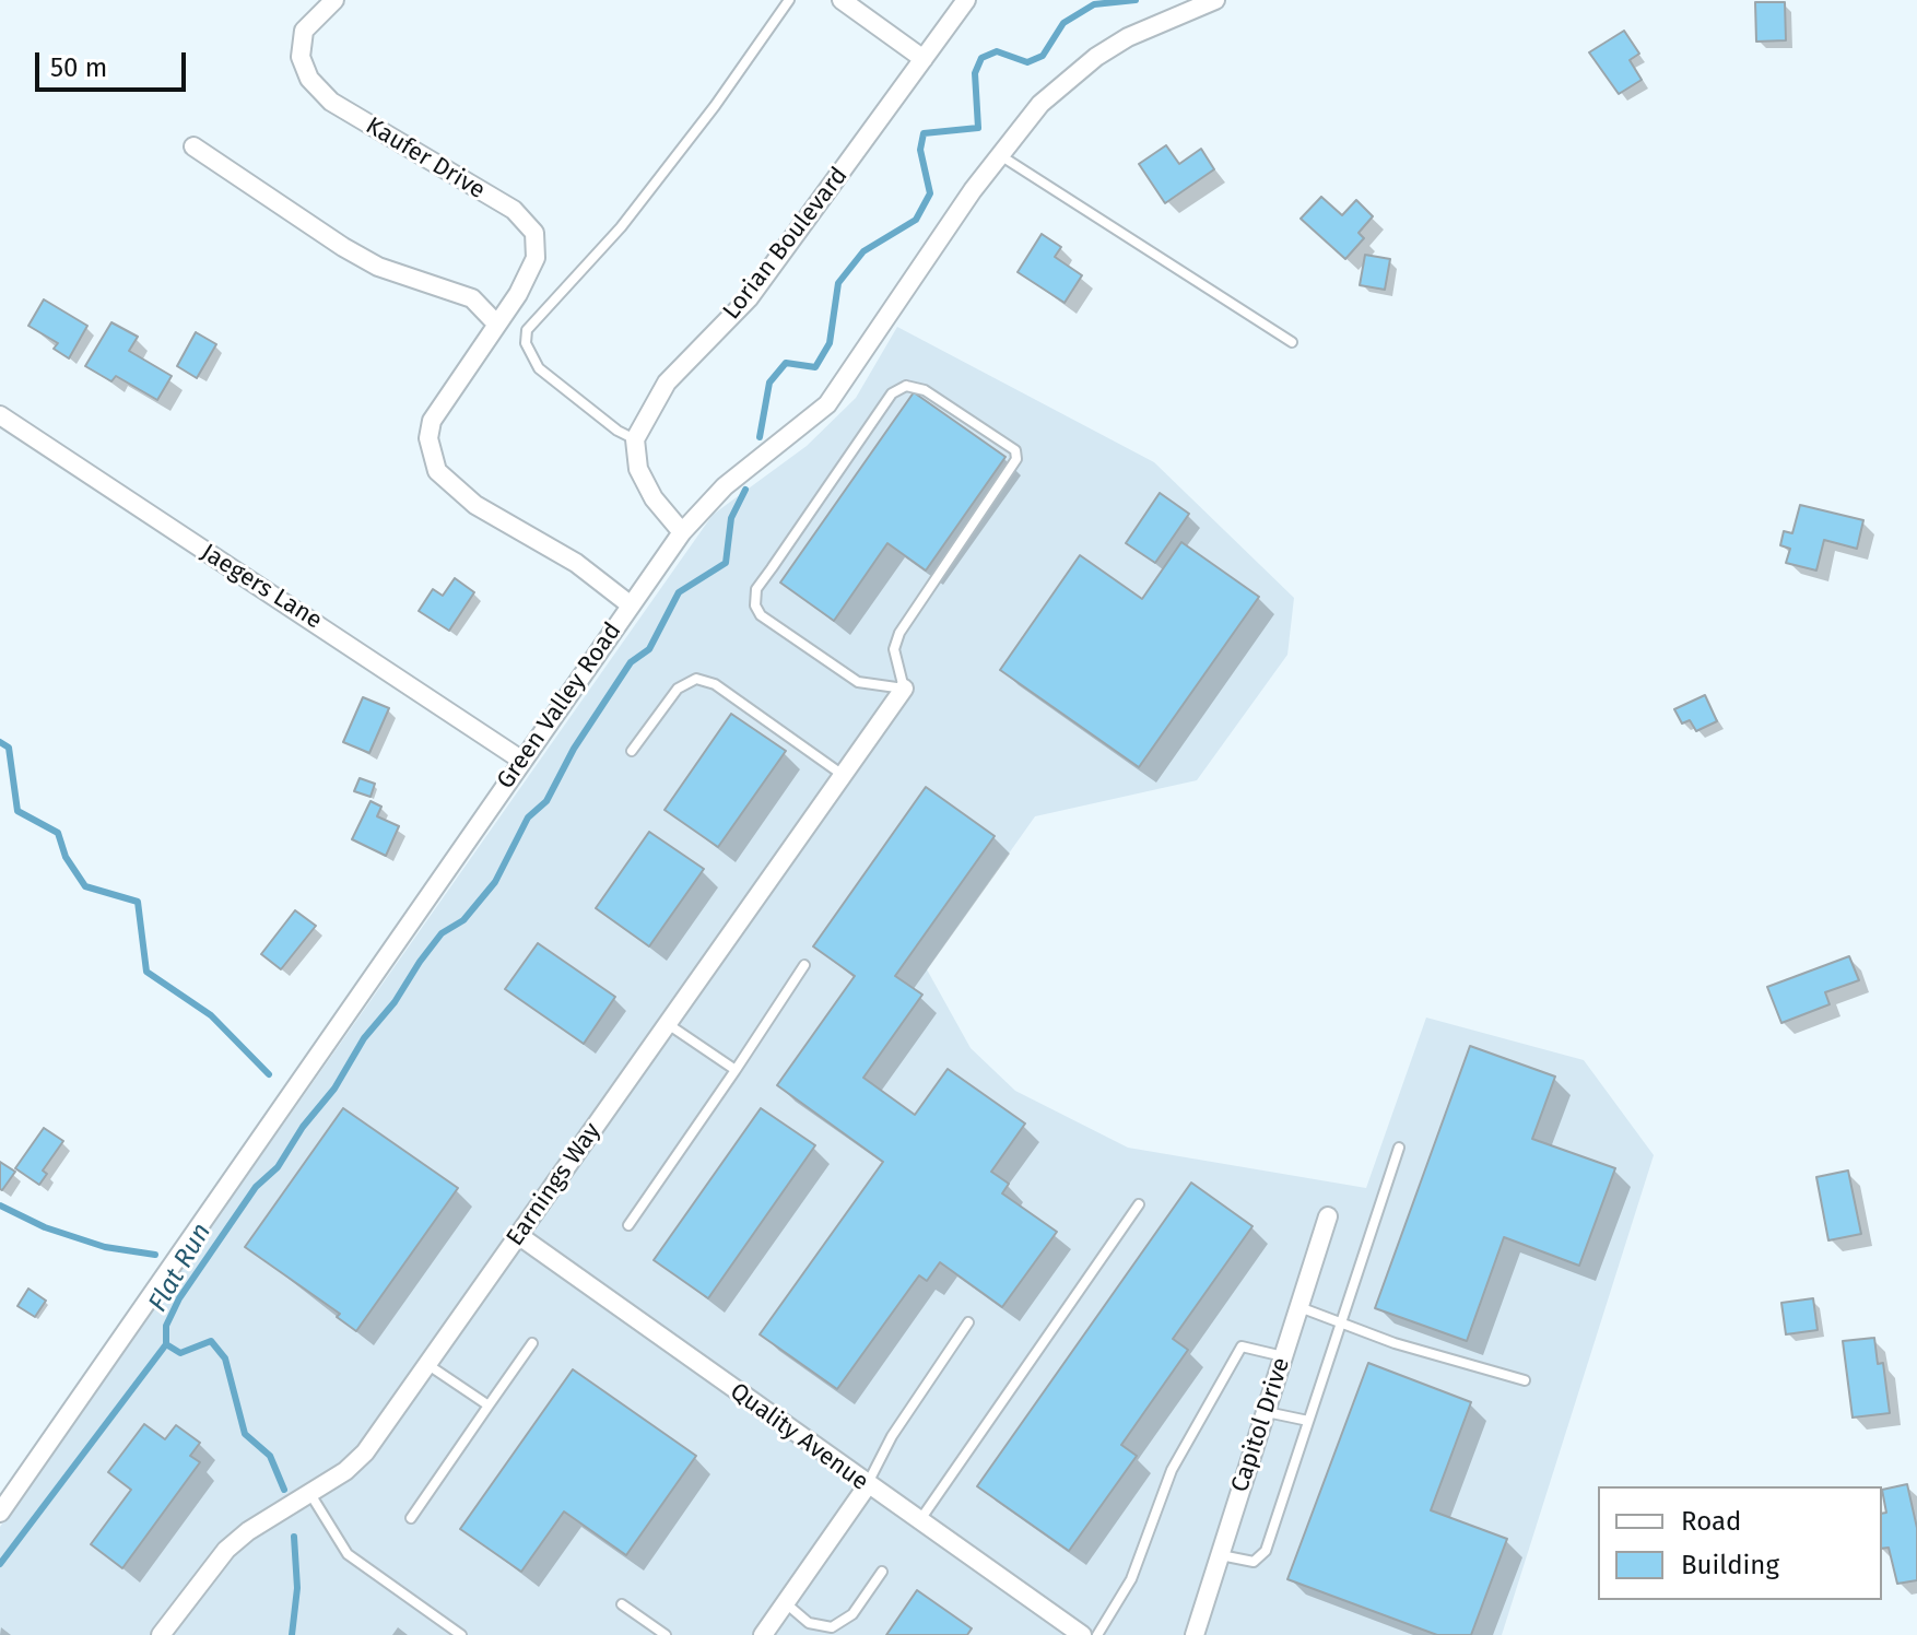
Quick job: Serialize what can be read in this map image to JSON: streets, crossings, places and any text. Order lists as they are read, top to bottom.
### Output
{
  "streets": {
    "street": [
      "Kaufer Drive",
      "Lorian Boulevard",
      "Jaegers Lane",
      "Green Valley Road",
      "Earnings Way",
      "Capitol Drive",
      "Quality Avenue"
    ]
  },
  "crossings": [
    ["Kaufer Drive", "Green Valley Road"],
    ["Jaegers Lane", "Green Valley Road"],
    ["Earnings Way", "Quality Avenue"]
  ],
  "water": ["Flat Run"],
  "legend": ["Road", "Building"],
  "scale_bar": "50 m"
}
